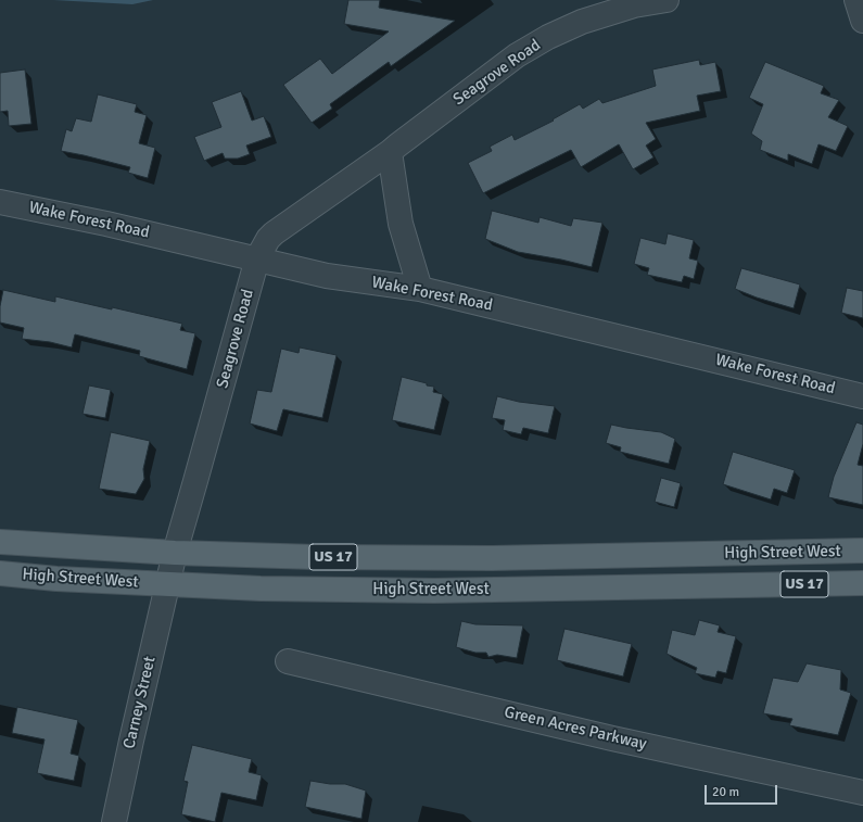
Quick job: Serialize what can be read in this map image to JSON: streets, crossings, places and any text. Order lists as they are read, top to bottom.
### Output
{
  "streets": {
    "main road": ["High Street West", "US 17"],
    "street": [
      "Seagrove Road",
      "Wake Forest Road",
      "Carney Street",
      "Green Acres Parkway"
    ]
  },
  "crossings": [
    ["Seagrove Road", "Wake Forest Road"],
    ["Seagrove Road", "High Street West"],
    ["Seagrove Road", "Carney Street"],
    ["High Street West", "Carney Street"]
  ],
  "scale_bar": "20 m"
}
